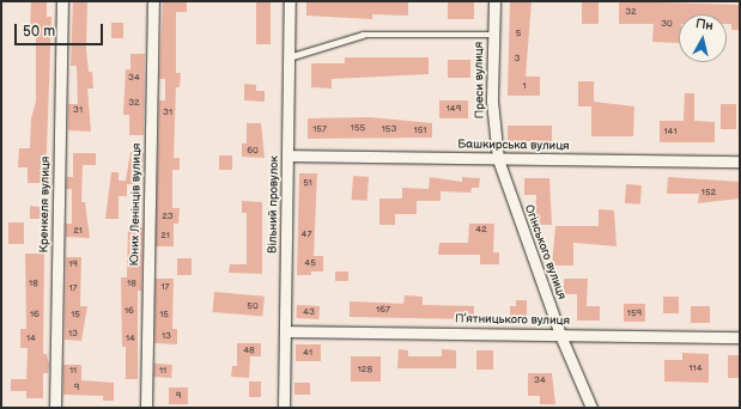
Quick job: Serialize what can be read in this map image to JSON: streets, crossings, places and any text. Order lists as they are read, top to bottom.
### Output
{
  "streets": {
    "street": [
      "Преси вулиця",
      "Башкирська вулиця",
      "Кренкеля вулиця",
      "Юних Ленінців вулиця",
      "Вільний провулок",
      "Огінського вулиця",
      "П’ятницького вулиця"
    ]
  },
  "crossings": [
    ["Преси вулиця", "Башкирська вулиця"],
    ["Преси вулиця", "Огінського вулиця"],
    ["Башкирська вулиця", "Вільний провулок"],
    ["Башкирська вулиця", "Огінського вулиця"],
    ["Вільний провулок", "П’ятницького вулиця"],
    ["Огінського вулиця", "П’ятницького вулиця"]
  ],
  "house_numbers": [
    "32",
    "30",
    "5",
    "3",
    "34",
    "1",
    "32",
    "149",
    "31",
    "31",
    "155",
    "157",
    "153",
    "151",
    "141",
    "60",
    "51",
    "152",
    "23",
    "42",
    "21",
    "47",
    "21",
    "45",
    "19",
    "18",
    "18",
    "17",
    "17",
    "50",
    "167",
    "16",
    "43",
    "159",
    "16",
    "15",
    "15",
    "13",
    "13",
    "14",
    "14",
    "48",
    "41",
    "114",
    "128",
    "11",
    "11",
    "34",
    "9",
    "9"
  ],
  "scale_bar": "50 m",
  "north": "top"
}
